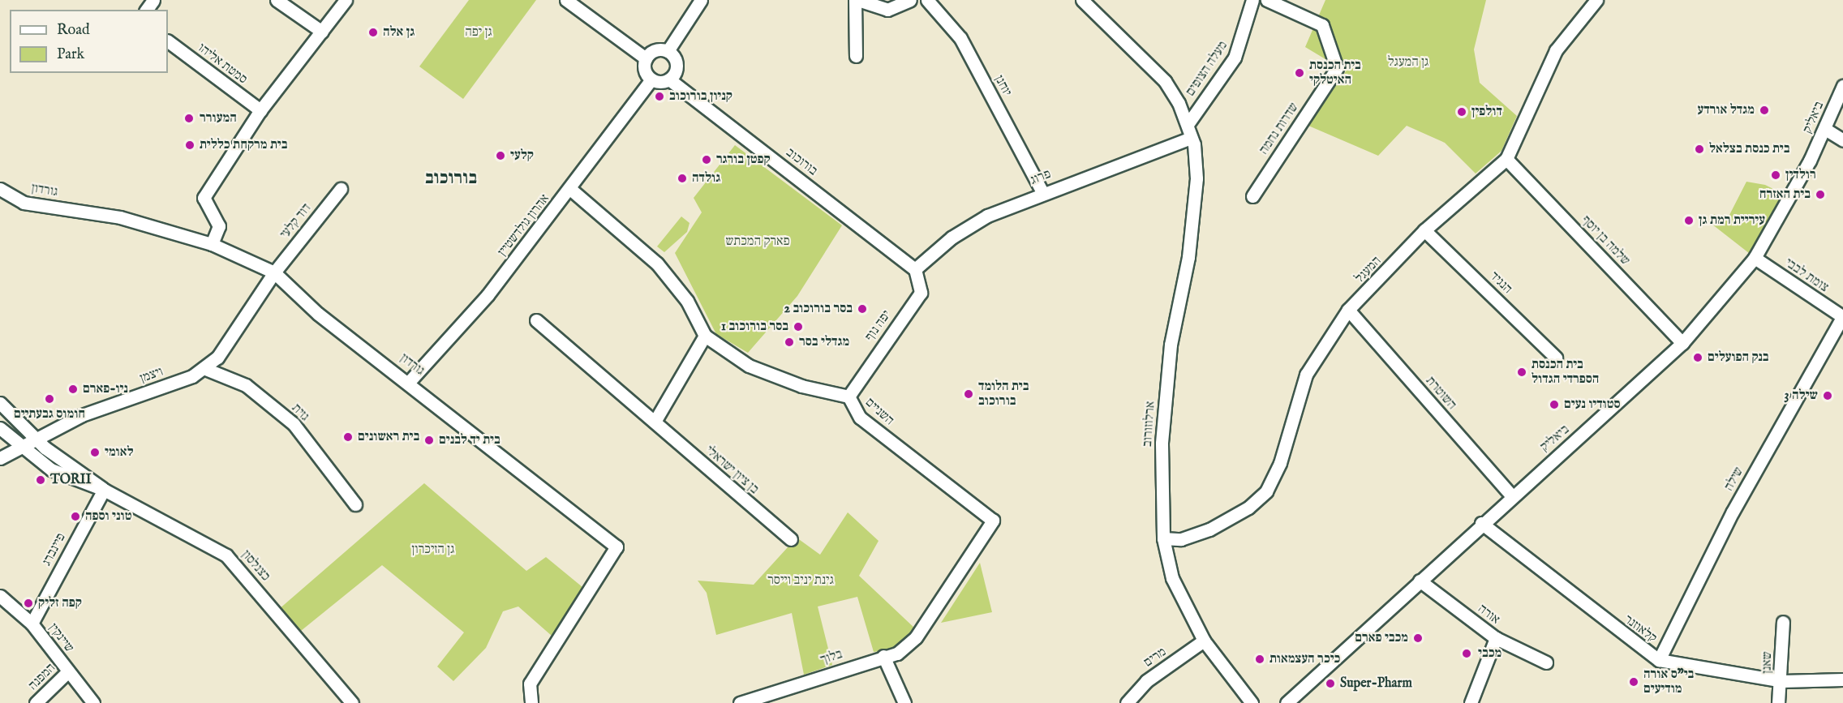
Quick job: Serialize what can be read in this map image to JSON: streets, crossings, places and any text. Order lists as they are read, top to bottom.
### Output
{
  "streets": {
    "street": [
      "סמטת אליהו",
      "מעלה הצופים",
      "יוחנן",
      "ביאליק",
      "שדרות נחמה",
      "בורוכוב",
      "פרוג",
      "גורדון",
      "דוד קלעי",
      "אהרון גולדשטיין",
      "שלמה בן יוסף",
      "המעגל",
      "צומת לבבי",
      "הנגיד",
      "יפה נוף",
      "ויצמן",
      "השוטרת",
      "השניים",
      "גזית",
      "ארלוזורוב",
      "בן ציון ישראלי",
      "שילה",
      "פיינברג",
      "כצנלסון",
      "אורה",
      "קלאוזנר",
      "שיינקין",
      "בלוך",
      "מרים",
      "שאנן",
      "המפנה"
    ]
  },
  "crossings": [
    ["מעלה הצופים", "ארלוזורוב"],
    ["יוחנן", "פרוג"],
    ["ביאליק", "שלמה בן יוסף"],
    ["ביאליק", "צומת לבבי"],
    ["ביאליק", "השוטרת"],
    ["ביאליק", "אורה"],
    ["ביאליק", "קלאוזנר"],
    ["בורוכוב", "פרוג"],
    ["בורוכוב", "אהרון גולדשטיין"],
    ["בורוכוב", "יפה נוף"],
    ["פרוג", "יפה נוף"],
    ["פרוג", "ארלוזורוב"],
    ["גורדון", "דוד קלעי"],
    ["גורדון", "אהרון גולדשטיין"],
    ["גורדון", "ויצמן"],
    ["דוד קלעי", "ויצמן"],
    ["אהרון גולדשטיין", "השניים"],
    ["שלמה בן יוסף", "המעגל"],
    ["המעגל", "הנגיד"],
    ["המעגל", "השוטרת"],
    ["המעגל", "ארלוזורוב"],
    ["צומת לבבי", "שילה"],
    ["יפה נוף", "השניים"],
    ["ויצמן", "גזית"],
    ["ויצמן", "כצנלסון"],
    ["השניים", "בלוך"],
    ["ארלוזורוב", "מרים"],
    ["שילה", "קלאוזנר"],
    ["פיינברג", "כצנלסון"],
    ["פיינברג", "שיינקין"],
    ["קלאוזנר", "שאנן"],
    ["שיינקין", "המפנה"]
  ],
  "districts": ["בורוכוב"],
  "parks": [
    "גן יפה",
    "גן המעגל",
    "פארק המכתש",
    "גן הזיכרון",
    "גינת יניב וייסר"
  ],
  "places": [
    "גן אלה",
    "בית הכנסת האיטלקי",
    "קניון בורוכוב",
    "מגדל אורדע",
    "דולפין",
    "המעורר",
    "בית מרקחת כללית",
    "בית כנסת בצלאל",
    "קלעי",
    "קפטן בורגר",
    "רולדין",
    "גולדה",
    "בית האזרח",
    "עיריית רמת גן",
    "בסר בורוכוב 2",
    "בסר בורוכוב 1",
    "מגדלי בסר",
    "בנק הפועלים",
    "בית הכנסת הספרדי הגדול",
    "ניו-פארם",
    "בית הלומד בורוכוב",
    "שילה 3",
    "חומוס גבעתיים",
    "סטודיו נעים",
    "בית ראשונים",
    "בית יד לבנים",
    "לאומי",
    "TORII",
    "טוני וספה",
    "קפה זליק",
    "מכבי פארם",
    "מכבי",
    "כיכר העצמאות",
    "בי\"ס אורה מודיעים",
    "Super-Pharm"
  ],
  "legend": ["Road", "Park"]
}
